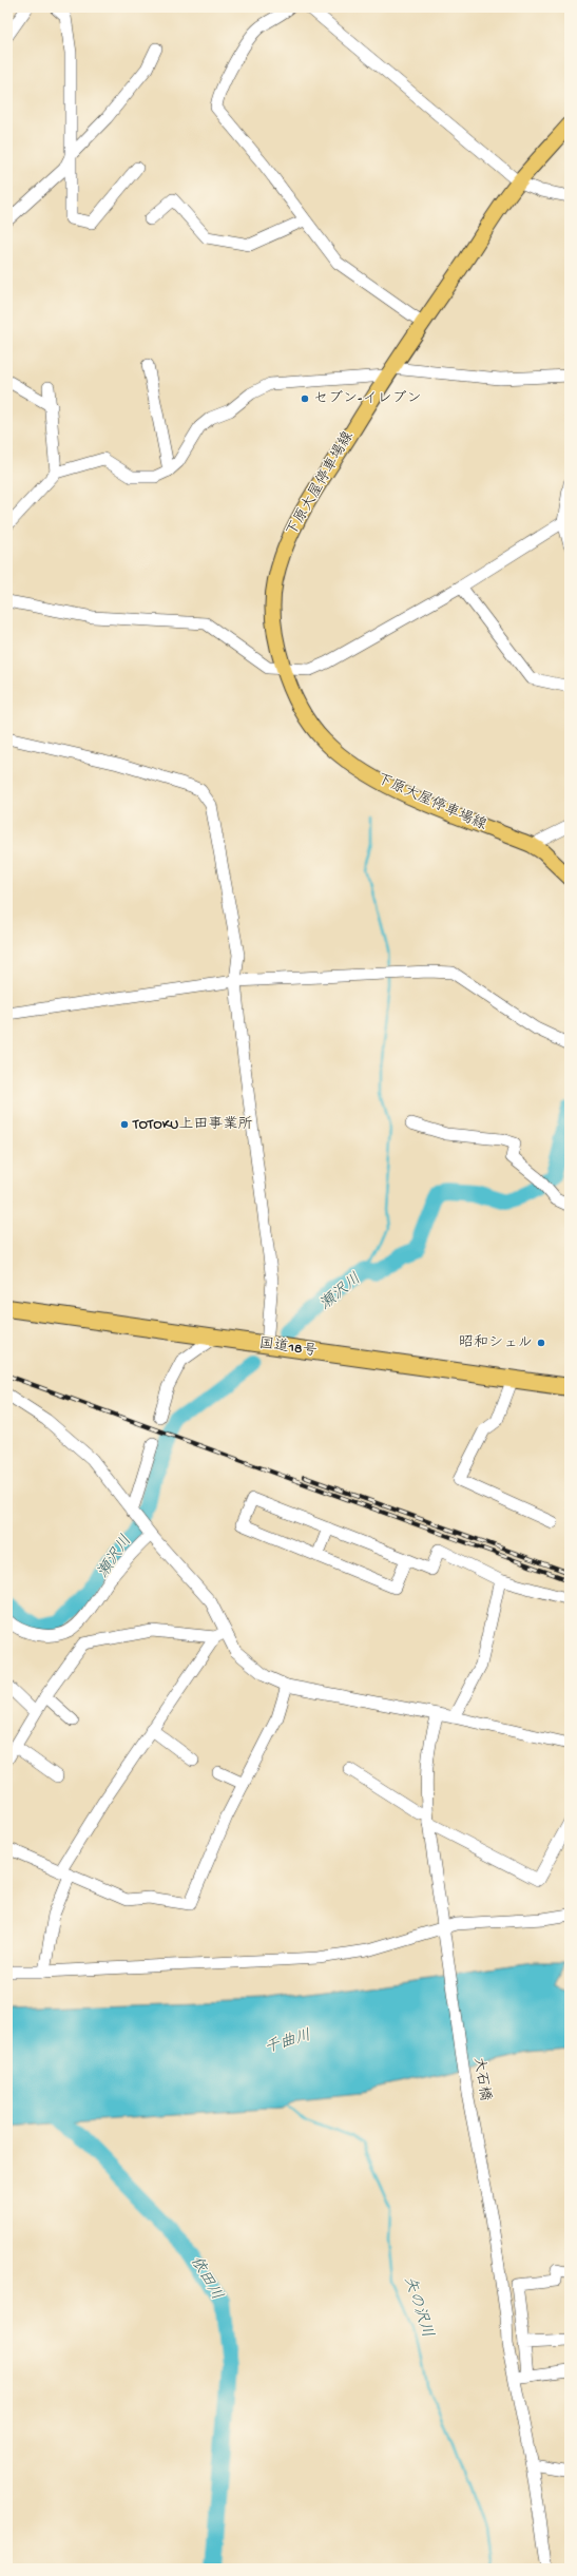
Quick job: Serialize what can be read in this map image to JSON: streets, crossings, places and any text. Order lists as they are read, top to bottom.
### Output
{
  "streets": {
    "highway": ["国道18号"],
    "main road": ["下原大屋停車場線"],
    "street": ["大石橋"]
  },
  "water": [
    "瀬沢川",
    "千曲川",
    "依田川",
    "矢の沢川"
  ],
  "places": ["セブン-イレブン", "TOTOKU上田事業所", "昭和シェル"]
}
